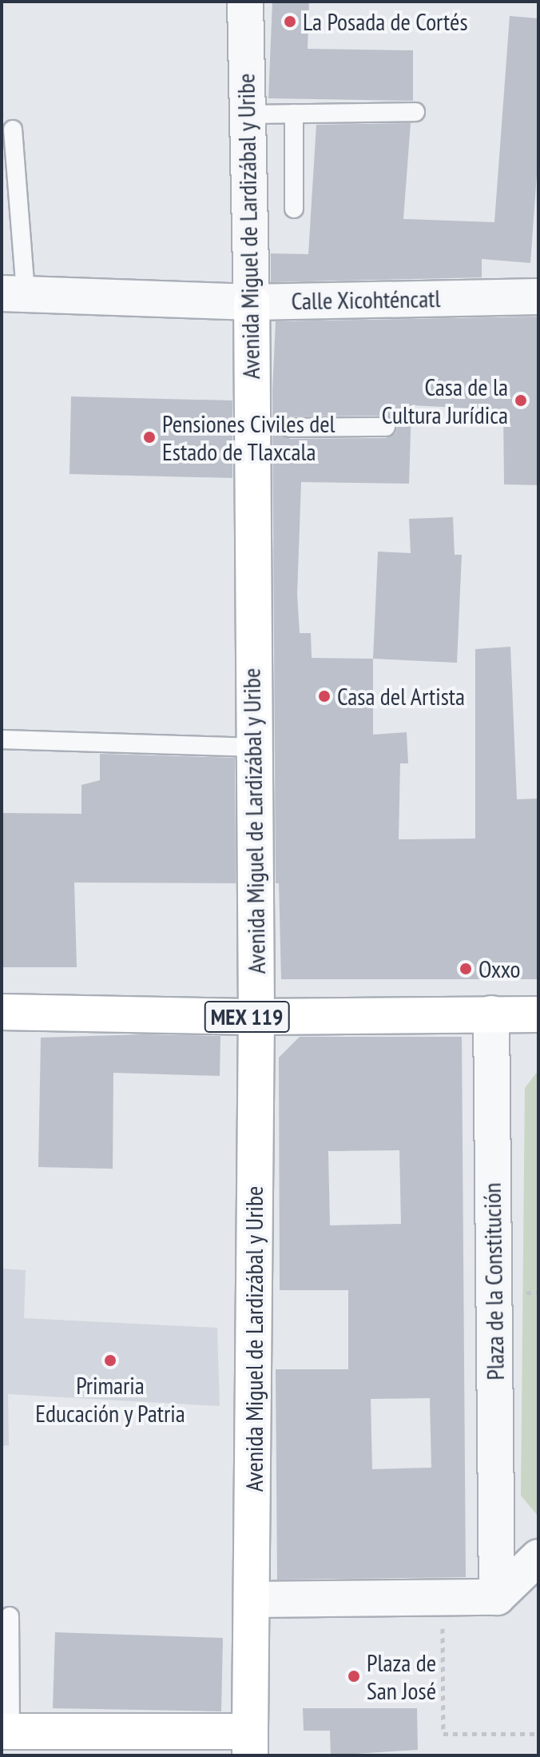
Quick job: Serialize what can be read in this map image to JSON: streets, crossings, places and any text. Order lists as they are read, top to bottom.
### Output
{
  "streets": {
    "street": [
      "Avenida Miguel de Lardizábal y Uribe",
      "Calle Xicohténcatl",
      "MEX 119",
      "Plaza de la Constitución"
    ]
  },
  "crossings": [
    ["Avenida Miguel de Lardizábal y Uribe", "Calle Xicohténcatl"],
    ["Avenida Miguel de Lardizábal y Uribe", "MEX 119"],
    ["MEX 119", "Plaza de la Constitución"]
  ],
  "places": [
    "La Posada de Cortés",
    "Casa de la Cultura Jurídica",
    "Pensiones Civiles del Estado de Tlaxcala",
    "Casa del Artista",
    "Oxxo",
    "Primaria Educación y Patria",
    "Plaza de San José"
  ]
}
